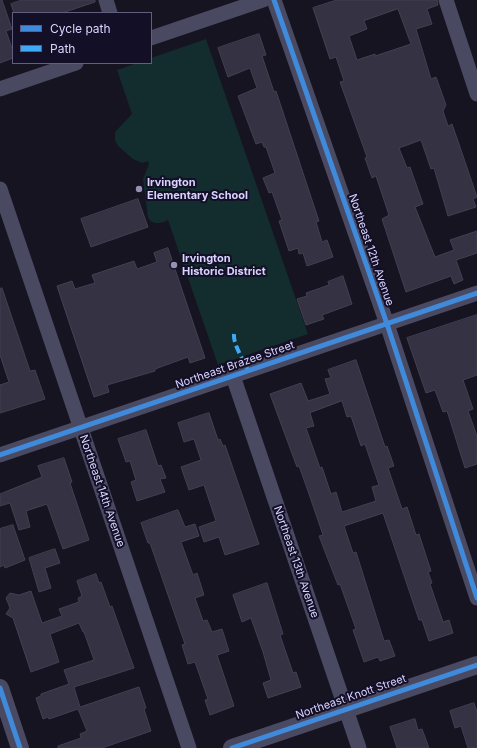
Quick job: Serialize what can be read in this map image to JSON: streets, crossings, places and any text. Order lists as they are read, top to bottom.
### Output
{
  "streets": {
    "street": [
      "Northeast 12th Avenue",
      "Northeast Brazee Street",
      "Northeast 14th Avenue",
      "Northeast 13th Avenue",
      "Northeast Knott Street"
    ]
  },
  "crossings": [
    ["Northeast 12th Avenue", "Northeast Brazee Street"],
    ["Northeast Brazee Street", "Northeast 14th Avenue"],
    ["Northeast Brazee Street", "Northeast 13th Avenue"],
    ["Northeast 13th Avenue", "Northeast Knott Street"]
  ],
  "places": ["Irvington Elementary School", "Irvington Historic District"],
  "legend": ["Cycle path", "Path"]
}
